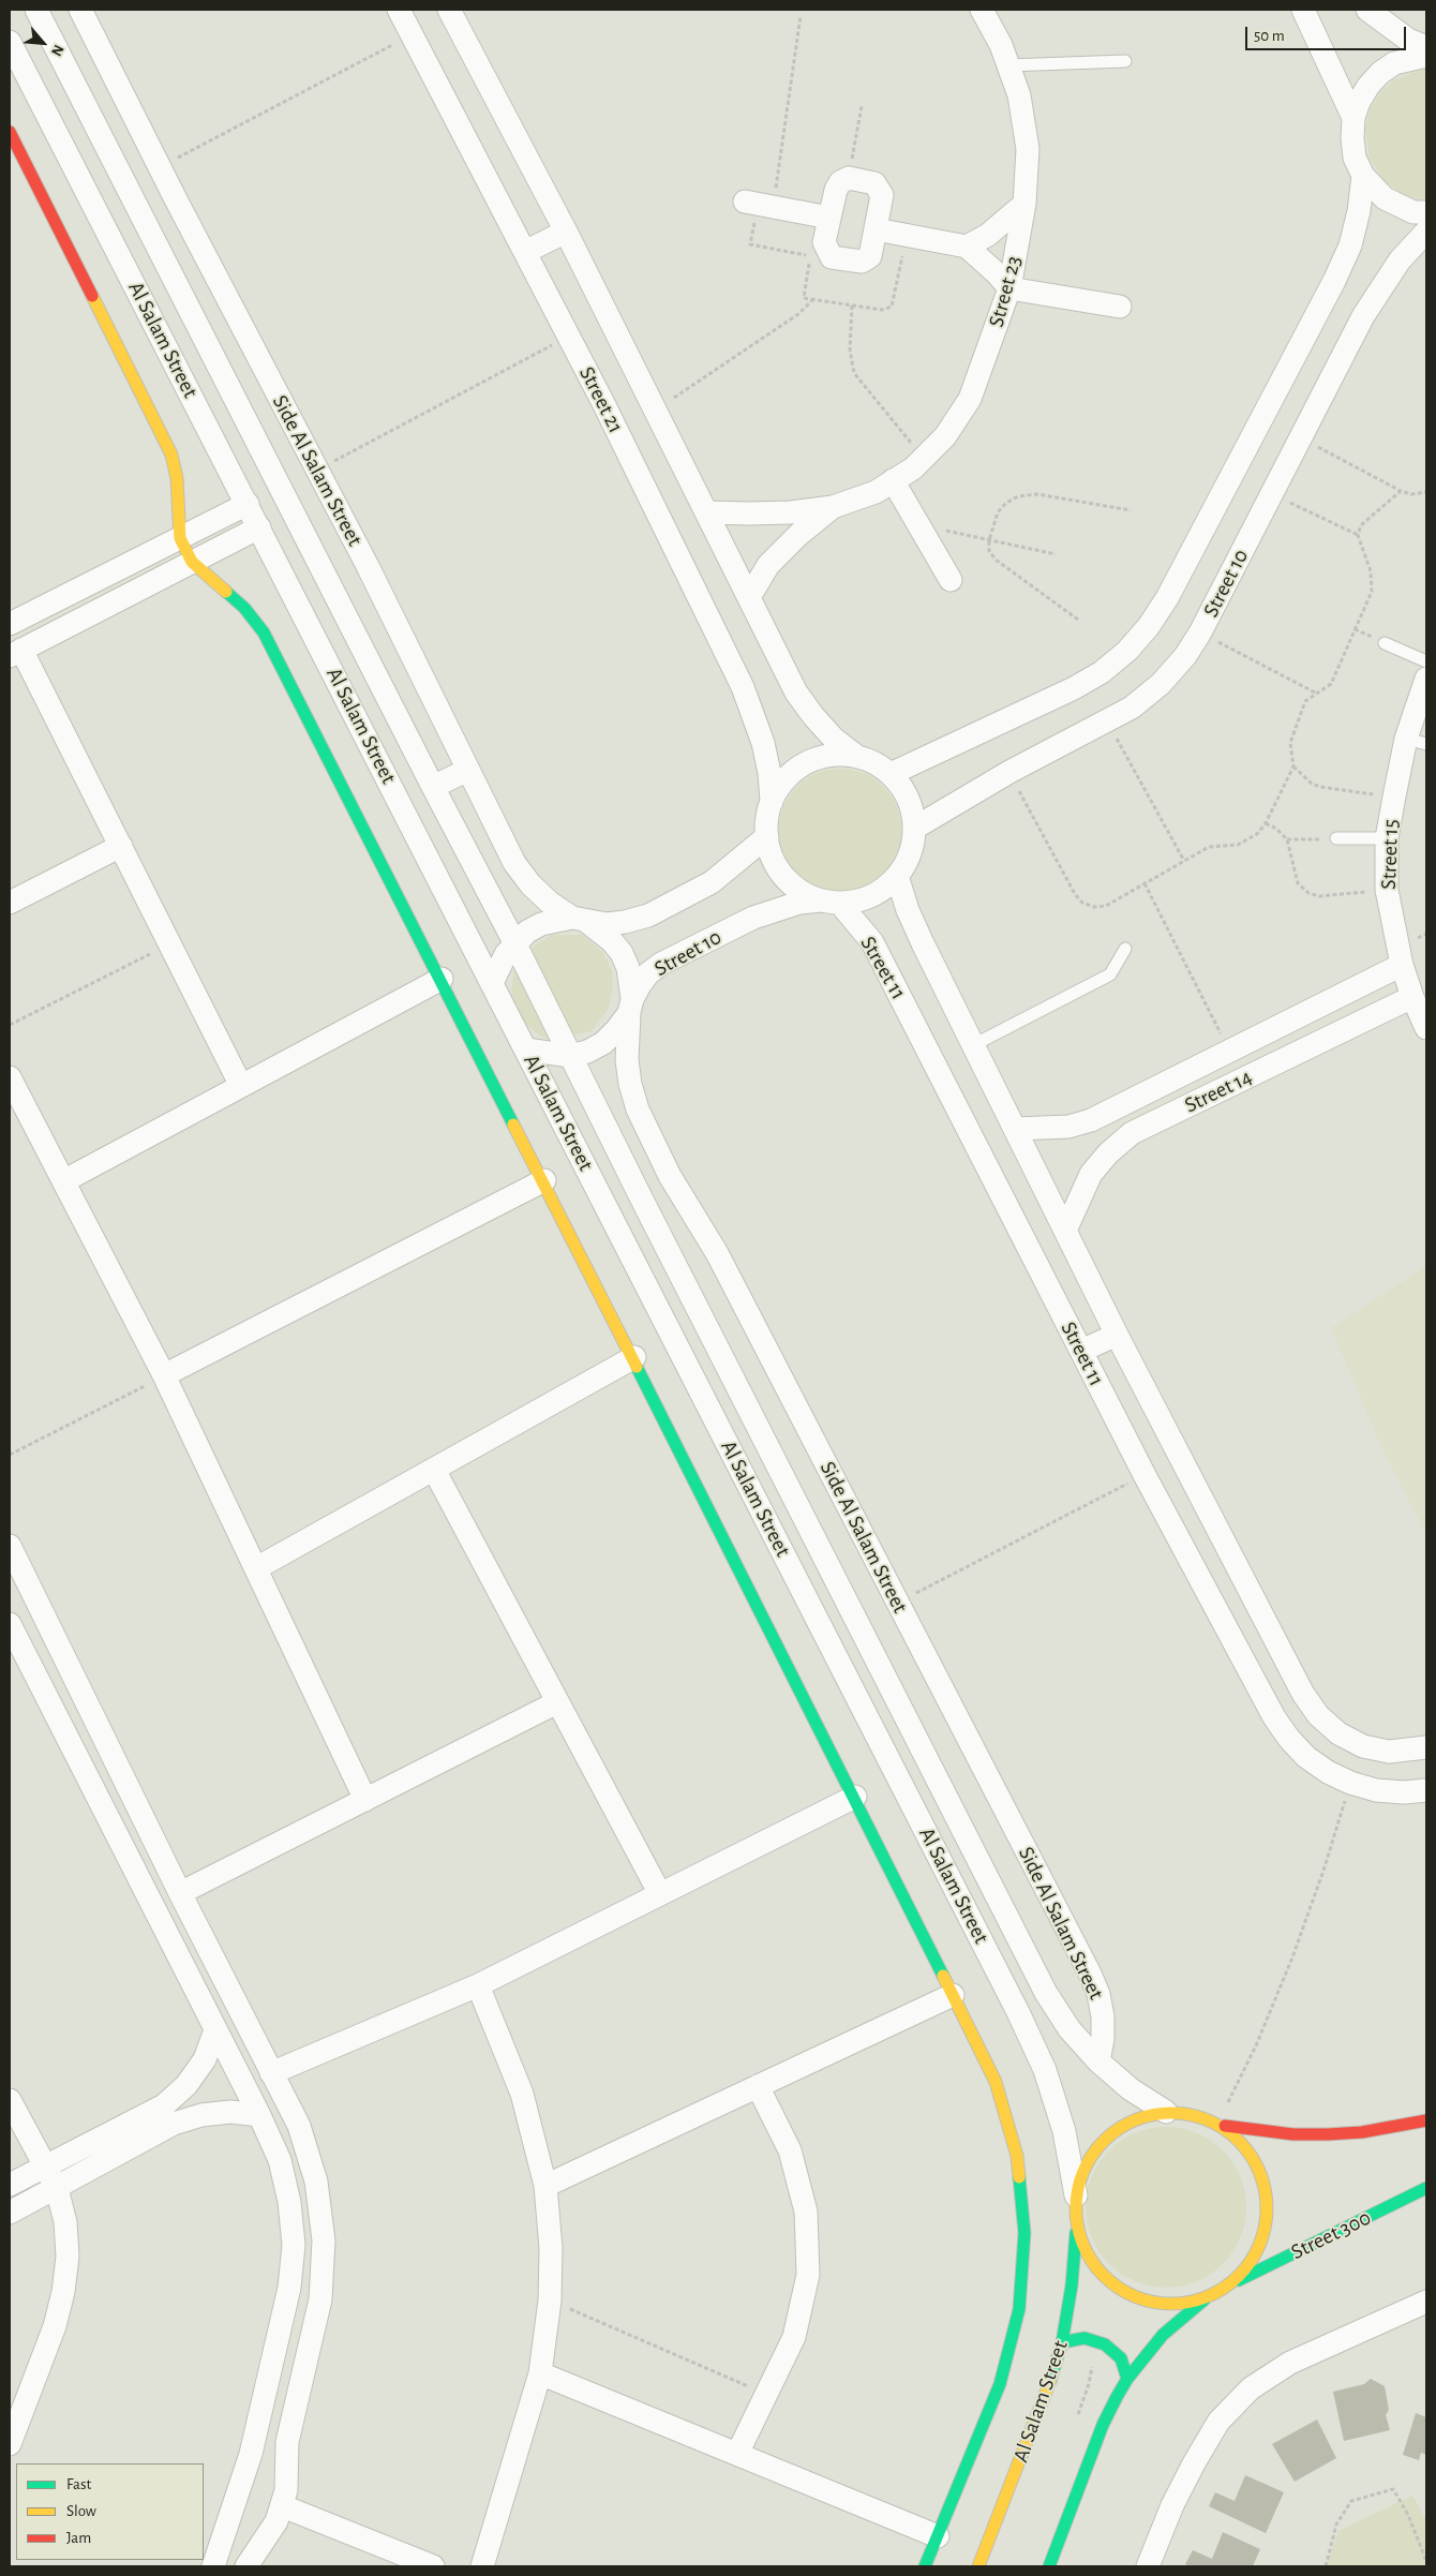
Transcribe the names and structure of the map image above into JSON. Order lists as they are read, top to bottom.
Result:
{
  "streets": {
    "street": [
      "Street 23",
      "Al Salam Street",
      "Street 21",
      "Side Al Salam Street",
      "Street 10",
      "Street 15",
      "Street 11",
      "Street 14",
      "Street 300"
    ]
  },
  "crossings": [
    ["Street 23", "Street 21"],
    ["Al Salam Street", "Side Al Salam Street"],
    ["Al Salam Street", "Street 10"],
    ["Street 21", "Street 10"],
    ["Street 21", "Street 11"],
    ["Side Al Salam Street", "Street 10"],
    ["Street 10", "Street 11"],
    ["Street 15", "Street 14"],
    ["Street 11", "Street 14"]
  ],
  "legend": ["Fast", "Slow", "Jam"],
  "scale_bar": "50 m",
  "north": "bottom right"
}
